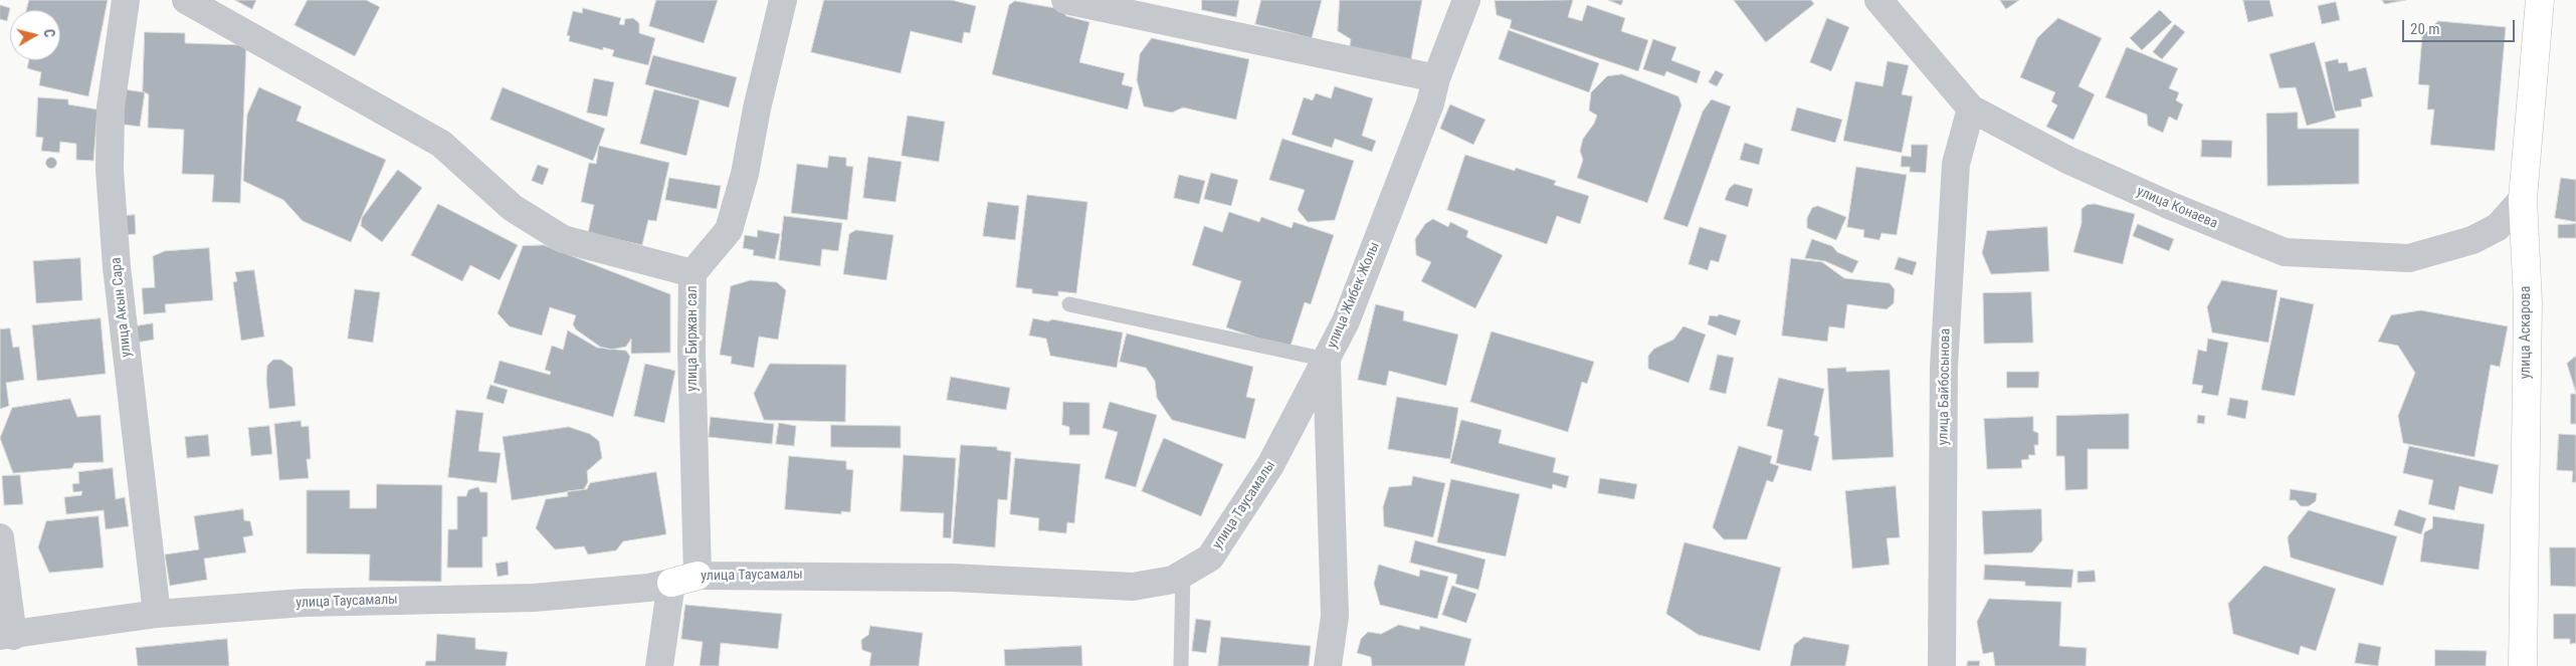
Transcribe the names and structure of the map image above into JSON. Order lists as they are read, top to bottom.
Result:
{
  "streets": {
    "street": [
      "улица Конаева",
      "улица Жибек Жолы",
      "улица Акын Сара",
      "улица Аскарова",
      "улица Биржан сал",
      "улица Байбосынова",
      "улица Таусамалы"
    ]
  },
  "crossings": [
    ["улица Конаева", "улица Аскарова"],
    ["улица Конаева", "улица Байбосынова"],
    ["улица Жибек Жолы", "улица Таусамалы"],
    ["улица Акын Сара", "улица Таусамалы"],
    ["улица Биржан сал", "улица Таусамалы"]
  ],
  "scale_bar": "20 m",
  "north": "right"
}
